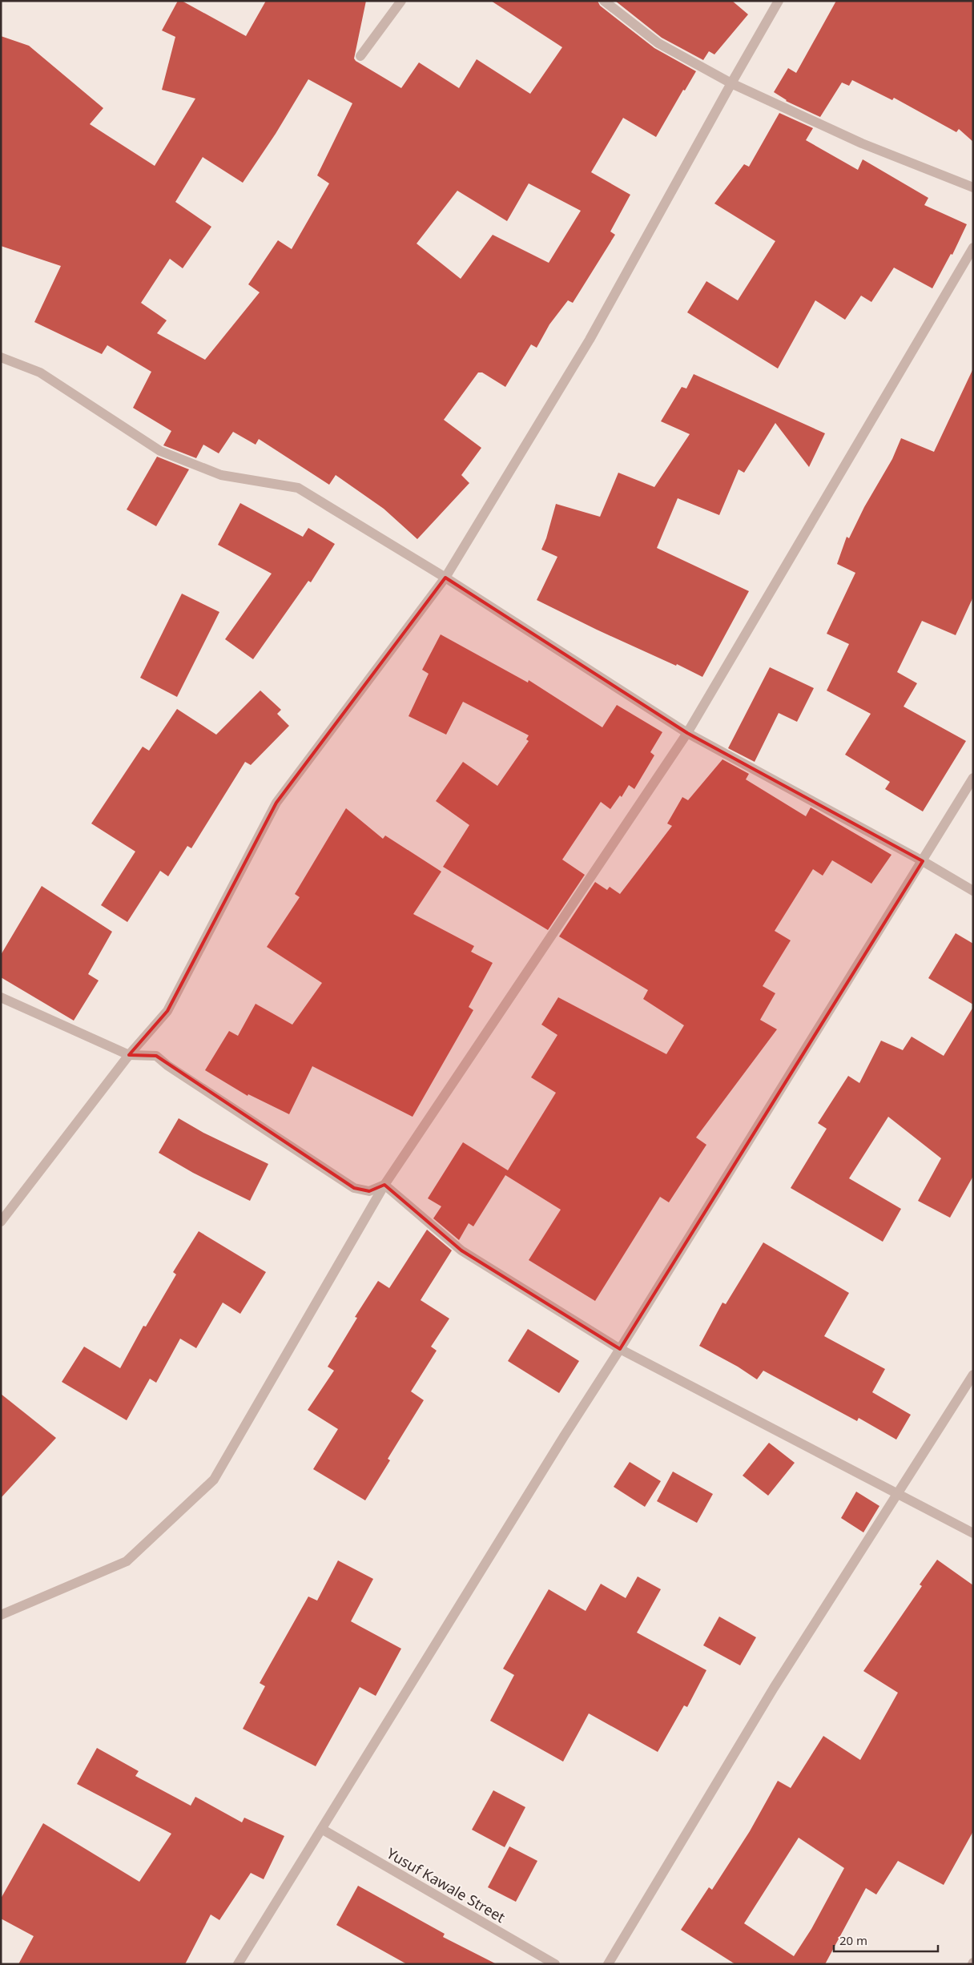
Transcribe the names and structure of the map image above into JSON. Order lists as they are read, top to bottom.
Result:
{
  "streets": {
    "street": ["Yusuf Kawale Street"]
  },
  "scale_bar": "20 m"
}
